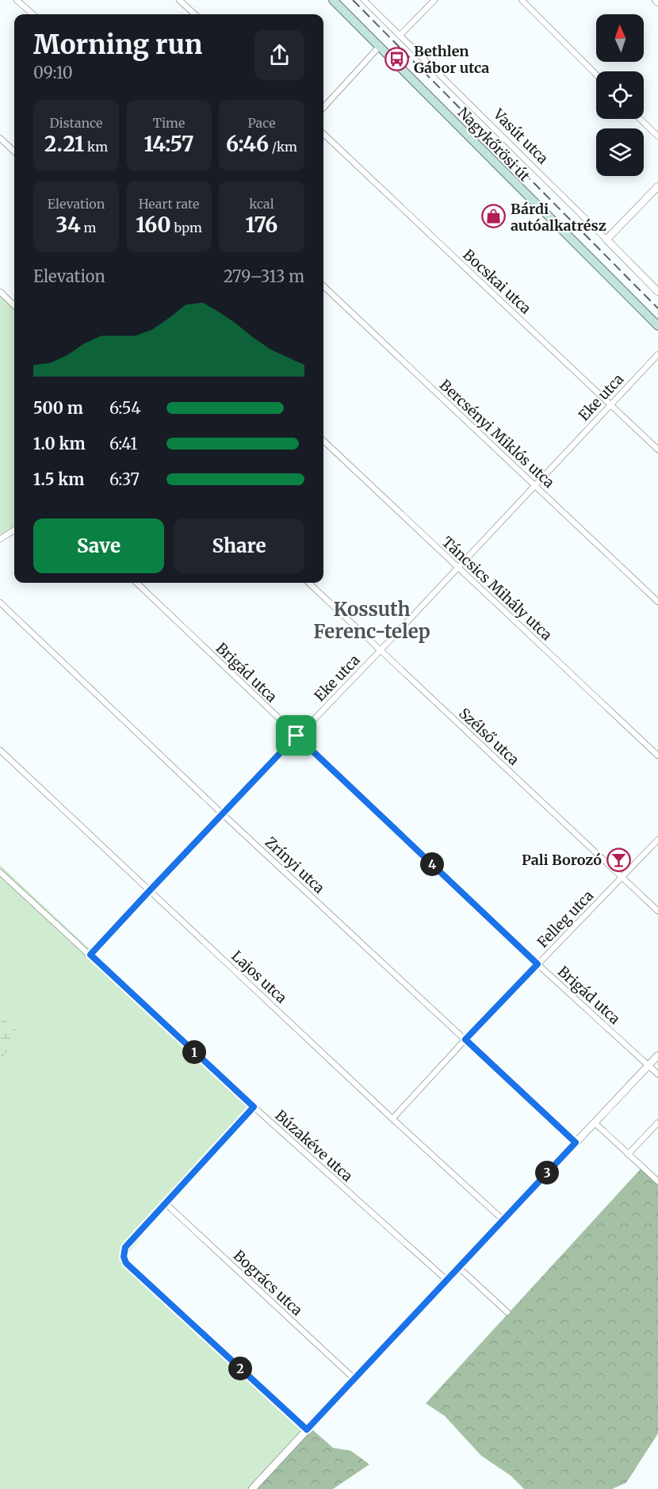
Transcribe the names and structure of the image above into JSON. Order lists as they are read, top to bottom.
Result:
{
  "streets": {
    "main road": ["Nagykőrösi út"],
    "street": [
      "Vasút utca",
      "Bocskai utca",
      "Eke utca",
      "Bercsényi Miklós utca",
      "Táncsics Mihály utca",
      "Brigád utca",
      "Szélső utca",
      "Zrínyi utca",
      "Felleg utca",
      "Lajos utca",
      "Búzakéve utca",
      "Bogrács utca"
    ]
  },
  "crossings": [
    ["Bocskai utca", "Eke utca"],
    ["Eke utca", "Bercsényi Miklós utca"],
    ["Eke utca", "Táncsics Mihály utca"],
    ["Eke utca", "Brigád utca"],
    ["Eke utca", "Szélső utca"],
    ["Eke utca", "Zrínyi utca"],
    ["Eke utca", "Lajos utca"],
    ["Eke utca", "Búzakéve utca"],
    ["Brigád utca", "Felleg utca"],
    ["Szélső utca", "Felleg utca"],
    ["Zrínyi utca", "Felleg utca"],
    ["Felleg utca", "Lajos utca"]
  ],
  "districts": ["Kossuth Ferenc-telep"],
  "places": {
    "bus stop": ["Bethlen Gábor utca"],
    "shop": ["Bárdi autóalkatrész"],
    "bar": ["Pali Borozó"]
  },
  "north": "top",
  "page": {
    "heading": ["Morning run", "09:10"],
    "stats": [
      ["Distance", "2.21 km"],
      ["Time", "14:57"],
      ["Pace", "6:46 /km"],
      ["Elevation", "34 m"],
      ["Heart rate", "160 bpm"],
      ["kcal", "176"]
    ],
    "chart": ["Elevation", "279–313 m"],
    "list": [
      {
        "name": "500 m",
        "note": "6:54"
      },
      {
        "name": "1.0 km",
        "note": "6:41"
      },
      {
        "name": "1.5 km",
        "note": "6:37"
      }
    ],
    "buttons": ["Save", "Share"],
    "pins": [
      "4",
      "1",
      "3",
      "2"
    ]
  }
}
